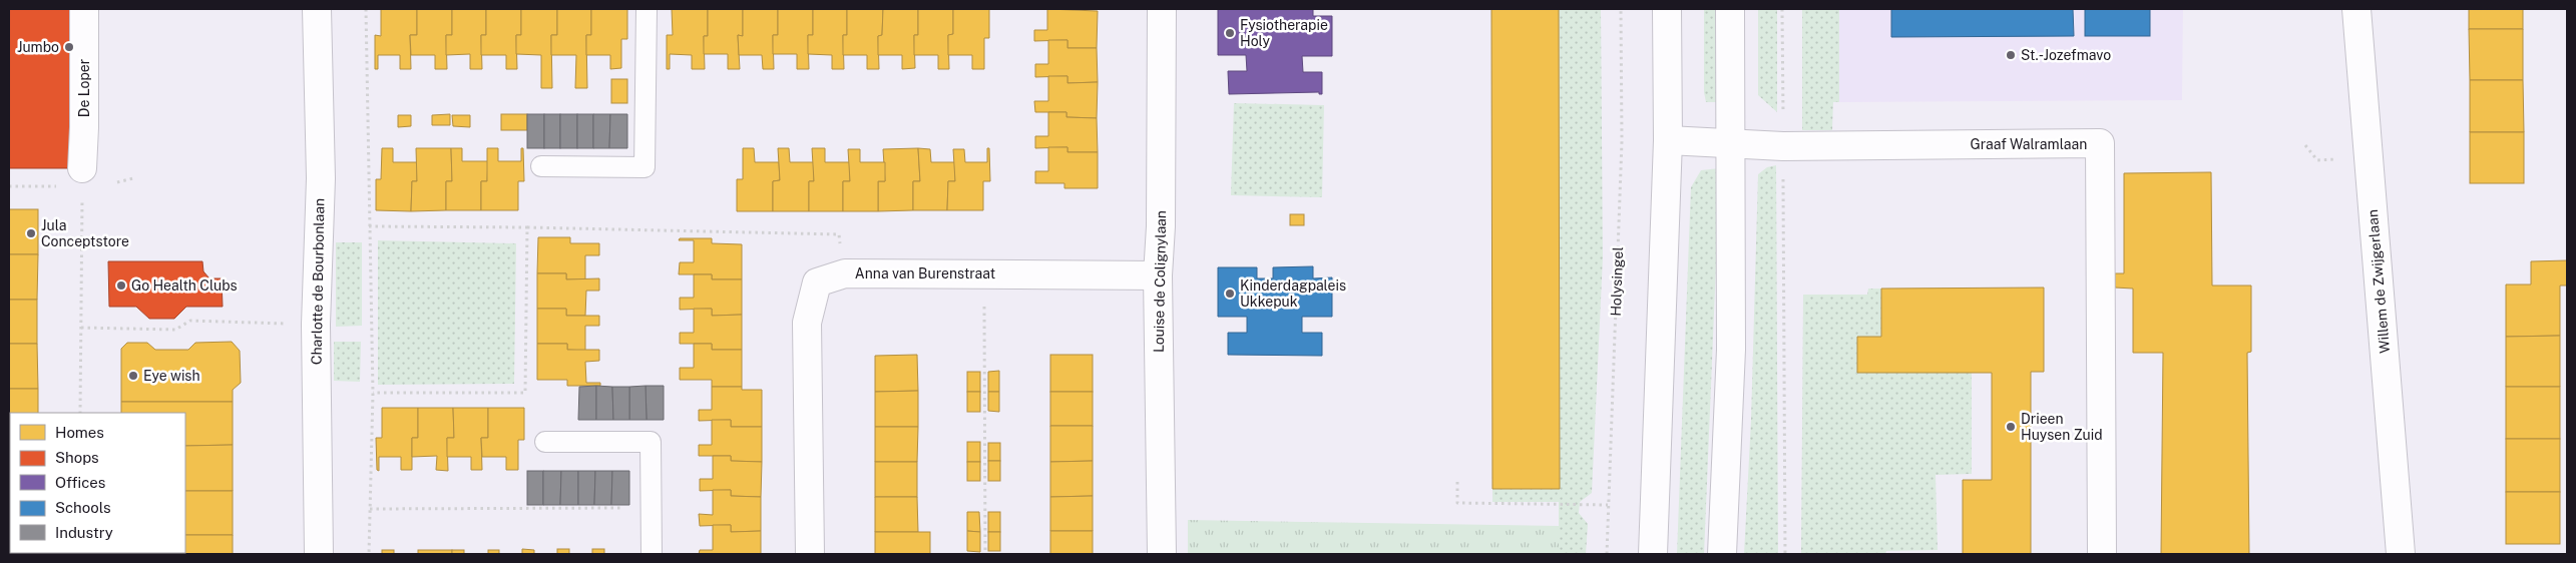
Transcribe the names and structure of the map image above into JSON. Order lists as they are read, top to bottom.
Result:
{
  "streets": {
    "street": [
      "De Loper",
      "Graaf Walramlaan",
      "Anna van Burenstraat",
      "Charlotte de Bourbonlaan",
      "Louise de Colignylaan",
      "Willem de Zwijgerlaan"
    ],
    "path": ["Holysingel"]
  },
  "crossings": [
    ["Anna van Burenstraat", "Louise de Colignylaan"]
  ],
  "places": [
    "Fysiotherapie Holy",
    "Jumbo",
    "St.-Jozefmavo",
    "Jula Conceptstore",
    "Go Health Clubs",
    "Kinderdagpaleis Ukkepuk",
    "Eye wish",
    "Drieen Huysen Zuid"
  ],
  "legend": [
    "Homes",
    "Shops",
    "Offices",
    "Schools",
    "Industry"
  ]
}
